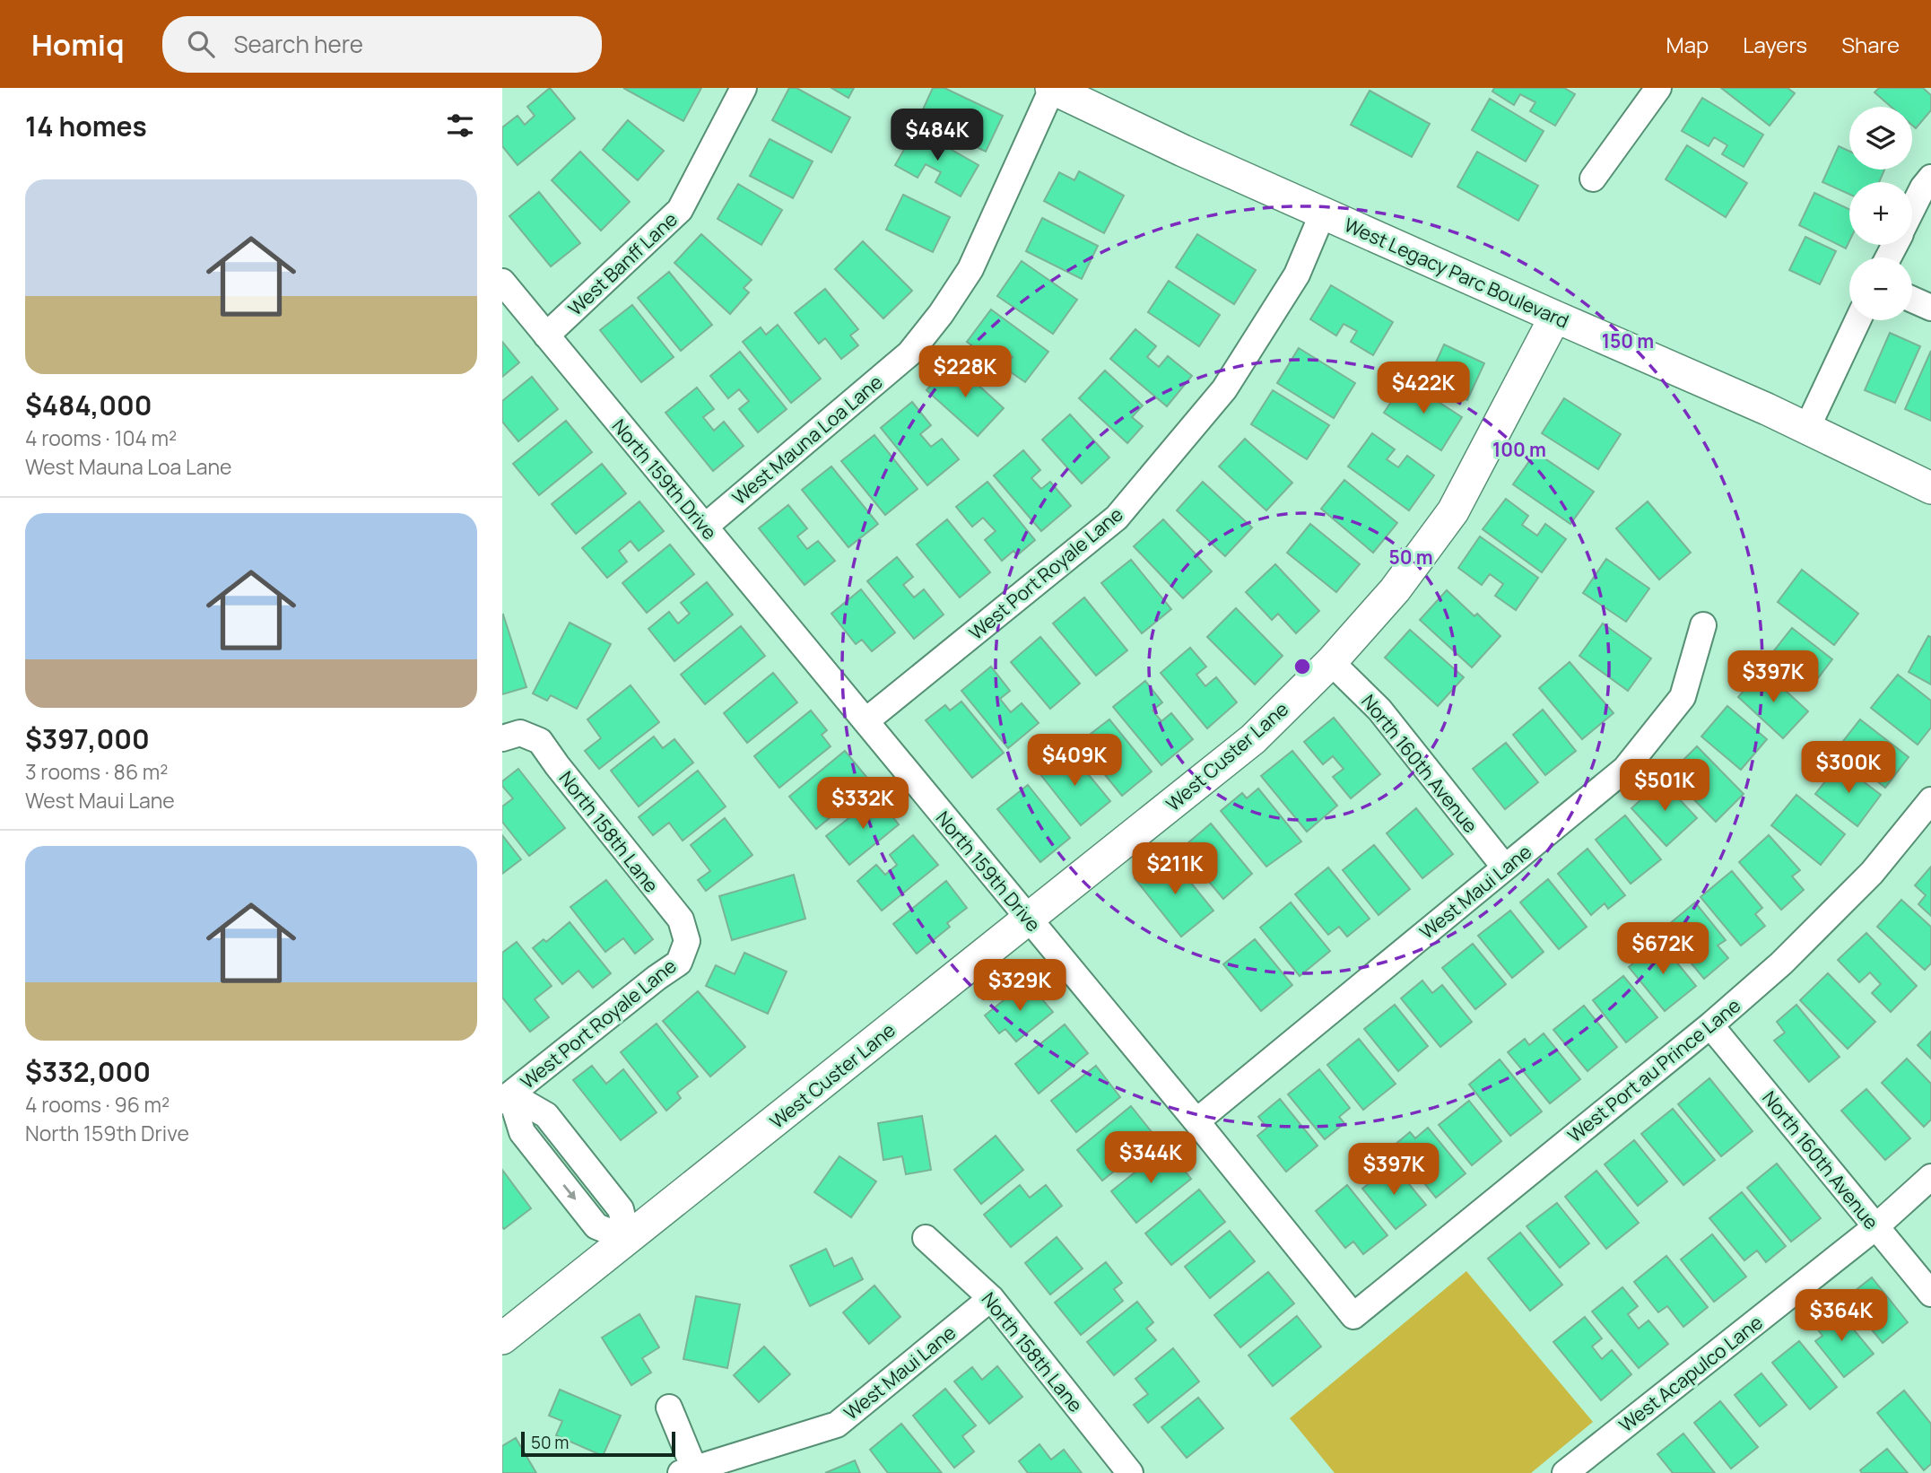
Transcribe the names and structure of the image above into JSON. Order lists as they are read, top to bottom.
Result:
{
  "streets": {
    "street": [
      "West Banff Lane",
      "West Legacy Parc Boulevard",
      "West Mauna Loa Lane",
      "North 159th Drive",
      "West Port Royale Lane",
      "West Custer Lane",
      "North 160th Avenue",
      "North 158th Lane",
      "West Maui Lane",
      "West Port au Prince Lane",
      "West Acapulco Lane"
    ]
  },
  "crossings": [
    ["West Banff Lane", "North 159th Drive"],
    ["West Legacy Parc Boulevard", "West Mauna Loa Lane"],
    ["West Legacy Parc Boulevard", "West Port Royale Lane"],
    ["West Legacy Parc Boulevard", "West Custer Lane"],
    ["West Mauna Loa Lane", "North 159th Drive"],
    ["North 159th Drive", "West Port Royale Lane"],
    ["North 159th Drive", "West Custer Lane"],
    ["North 159th Drive", "West Maui Lane"],
    ["North 159th Drive", "West Port au Prince Lane"],
    ["West Port Royale Lane", "North 158th Lane"],
    ["West Custer Lane", "North 160th Avenue"],
    ["North 160th Avenue", "West Maui Lane"],
    ["North 160th Avenue", "West Port au Prince Lane"],
    ["North 160th Avenue", "West Acapulco Lane"],
    ["North 158th Lane", "West Maui Lane"]
  ],
  "scale_bar": "50 m",
  "page": {
    "header": "Homiq",
    "search": "Search here",
    "nav": ["Map", "Layers", "Share"],
    "heading": "14 homes",
    "map_buttons": ["+", "−"],
    "price": [
      "$484K",
      "$228K",
      "$422K",
      "$397K",
      "$409K",
      "$300K",
      "$501K",
      "$332K",
      "$211K",
      "$672K",
      "$329K",
      "$344K",
      "$397K",
      "$364K"
    ],
    "list": [
      {
        "name": "$484,000",
        "note": "4 rooms · 104 m² · West Mauna Loa Lane"
      },
      {
        "name": "$397,000",
        "note": "3 rooms · 86 m² · West Maui Lane"
      },
      {
        "name": "$332,000",
        "note": "4 rooms · 96 m² · North 159th Drive"
      }
    ],
    "scale": "50 m"
  },
  "rings": ["150 m", "100 m", "50 m"]
}
